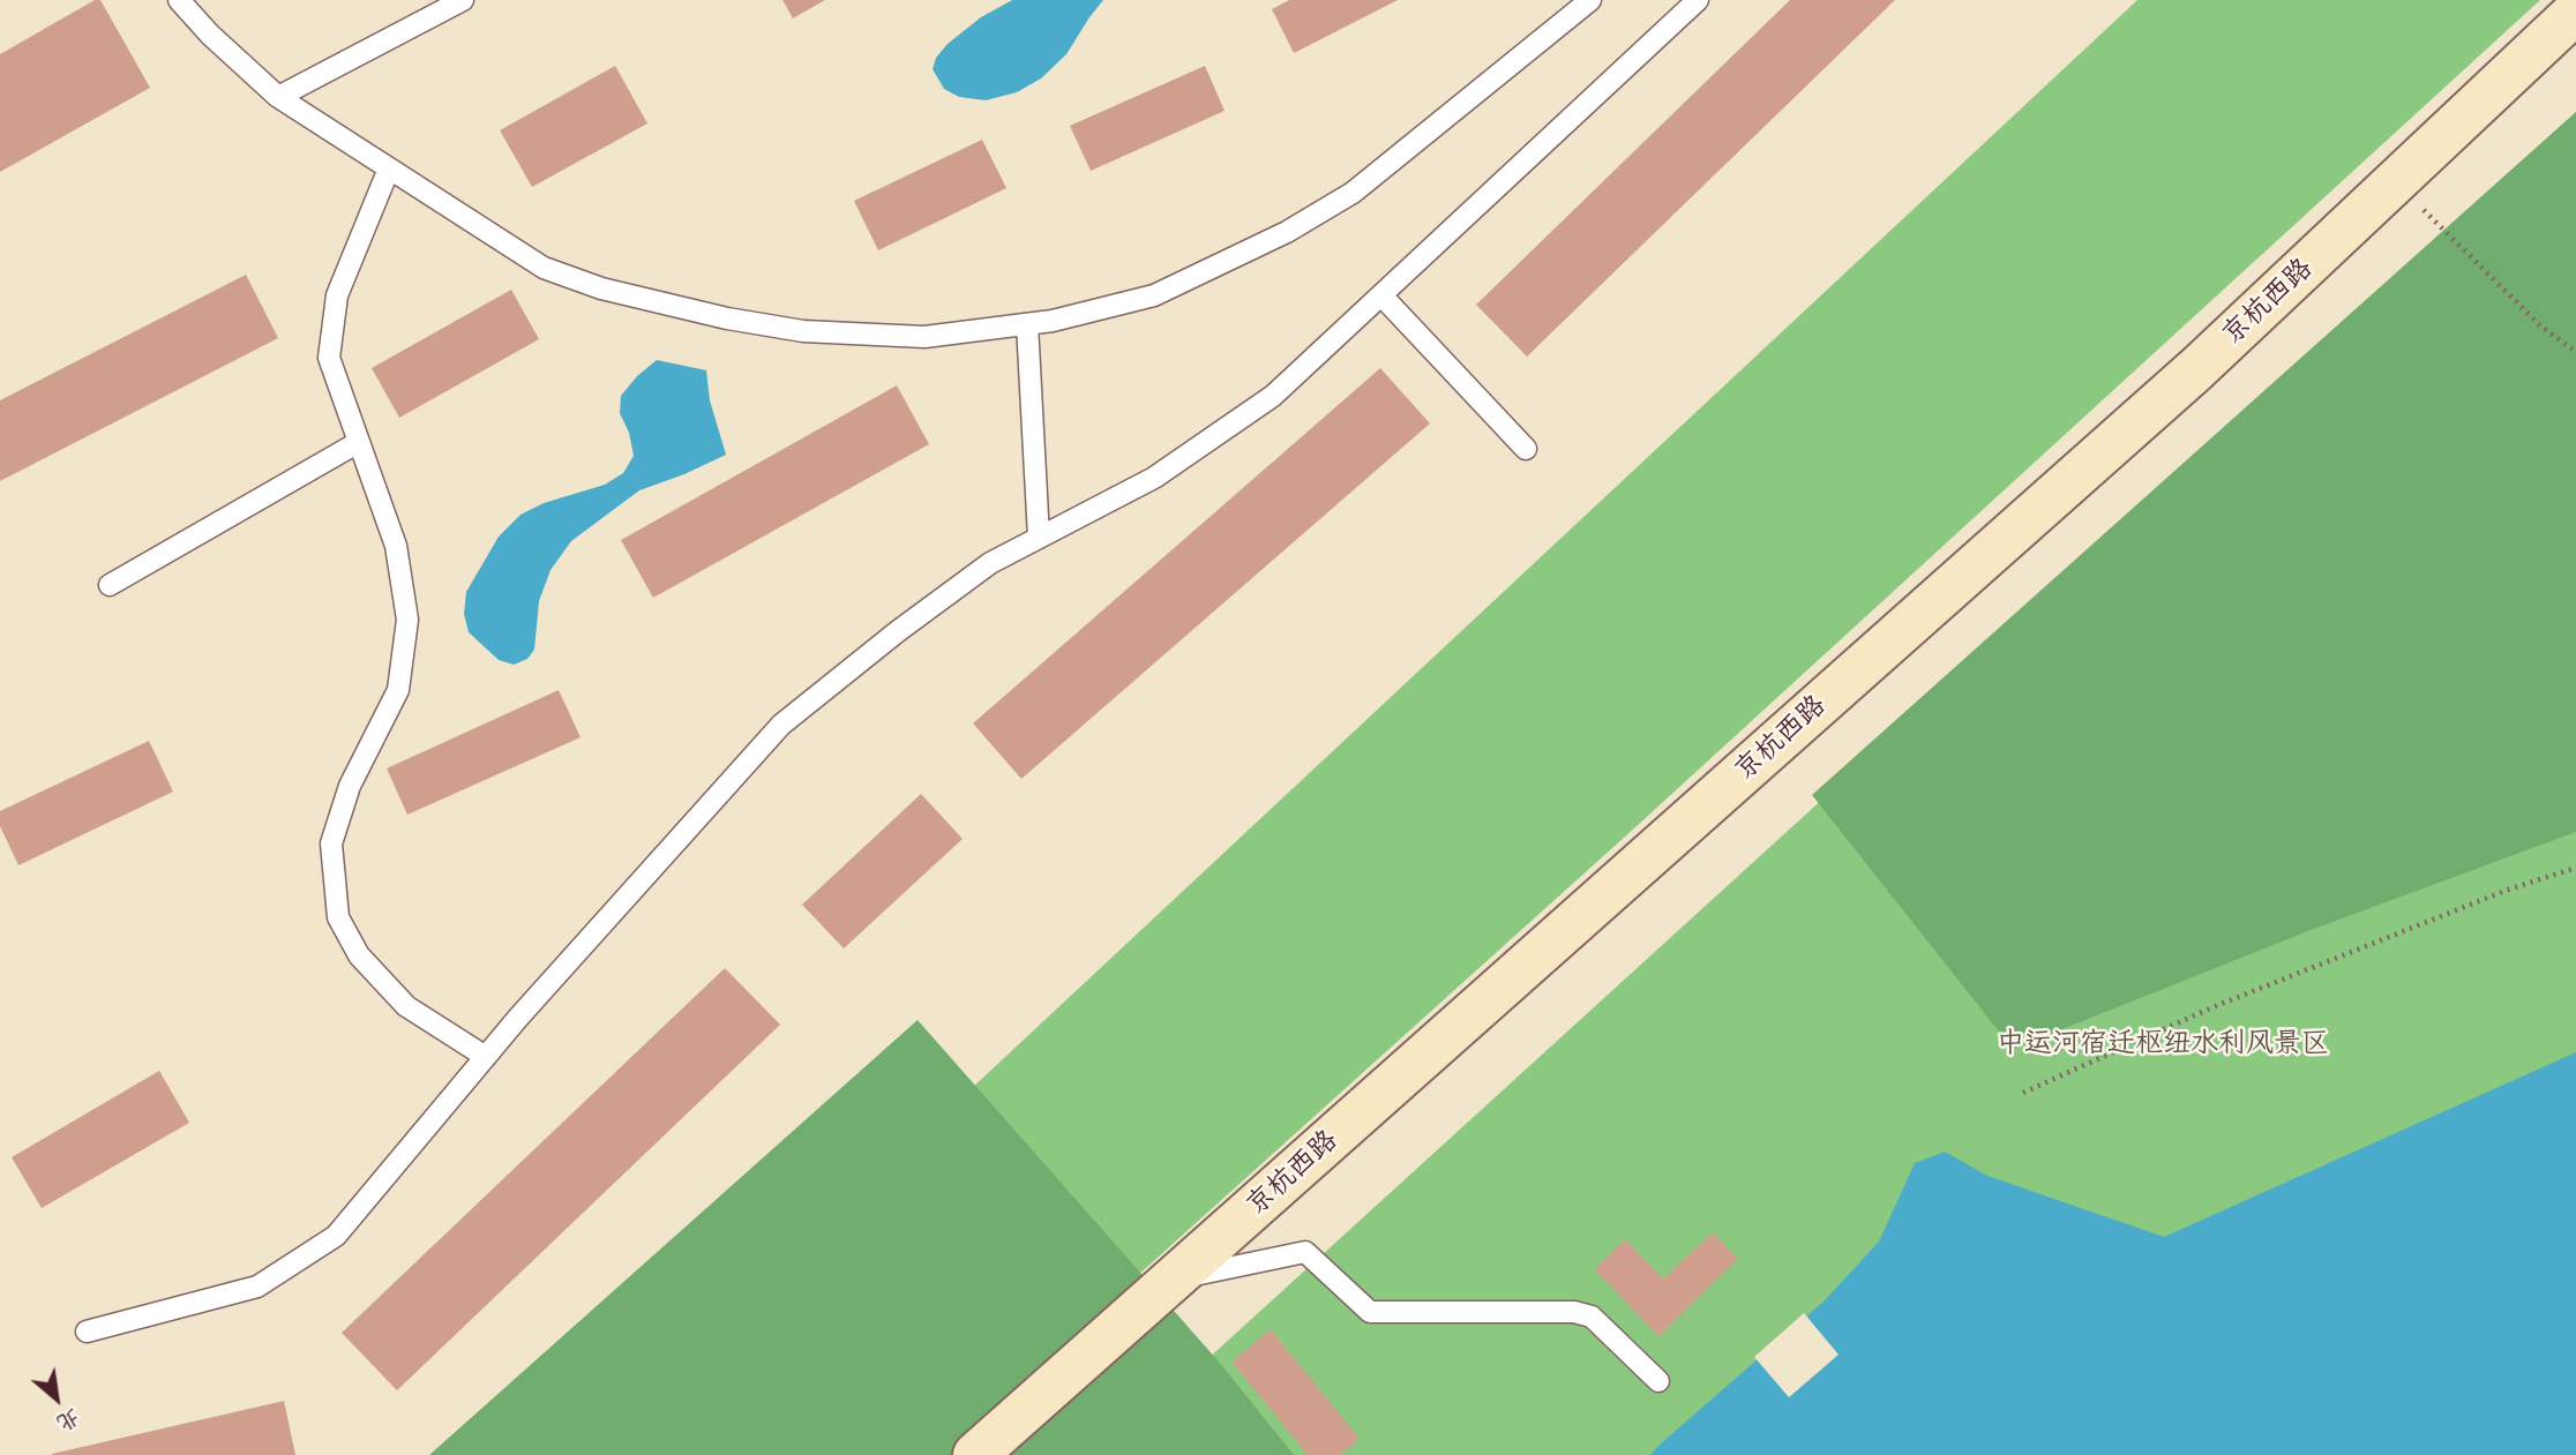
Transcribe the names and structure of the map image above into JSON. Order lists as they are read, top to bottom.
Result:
{
  "streets": {
    "street": ["京杭西路"]
  },
  "parks": ["中运河宿迁枢纽水利风景区"],
  "north": "bottom right"
}
